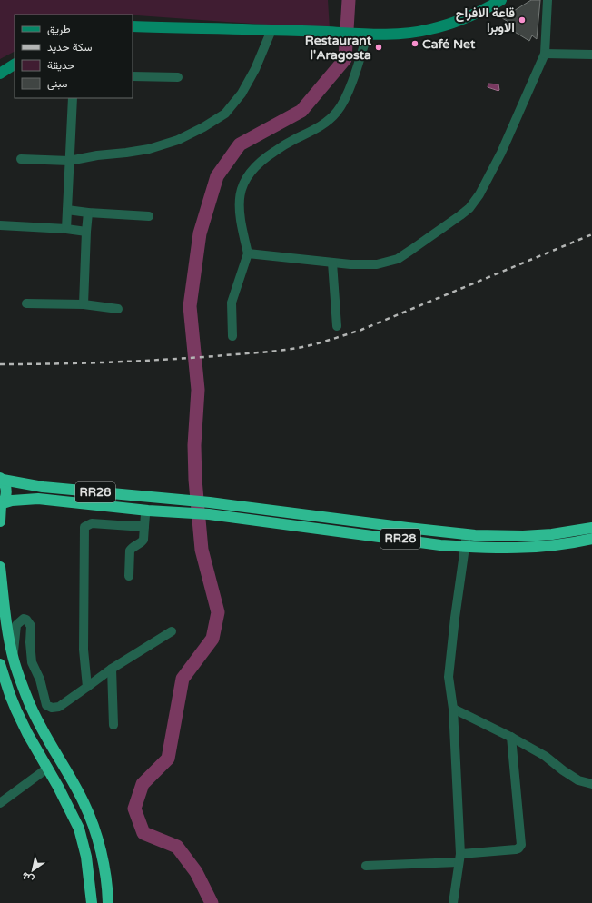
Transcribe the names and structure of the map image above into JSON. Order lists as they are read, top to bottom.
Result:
{
  "streets": {
    "highway": ["RR28"]
  },
  "places": ["قاعة الافراح الاوبرا", "Café Net", "Restaurant l'Aragosta"],
  "legend": [
    "طريق",
    "سكة حديد",
    "حديقة",
    "مبنى"
  ],
  "north": "bottom left"
}
